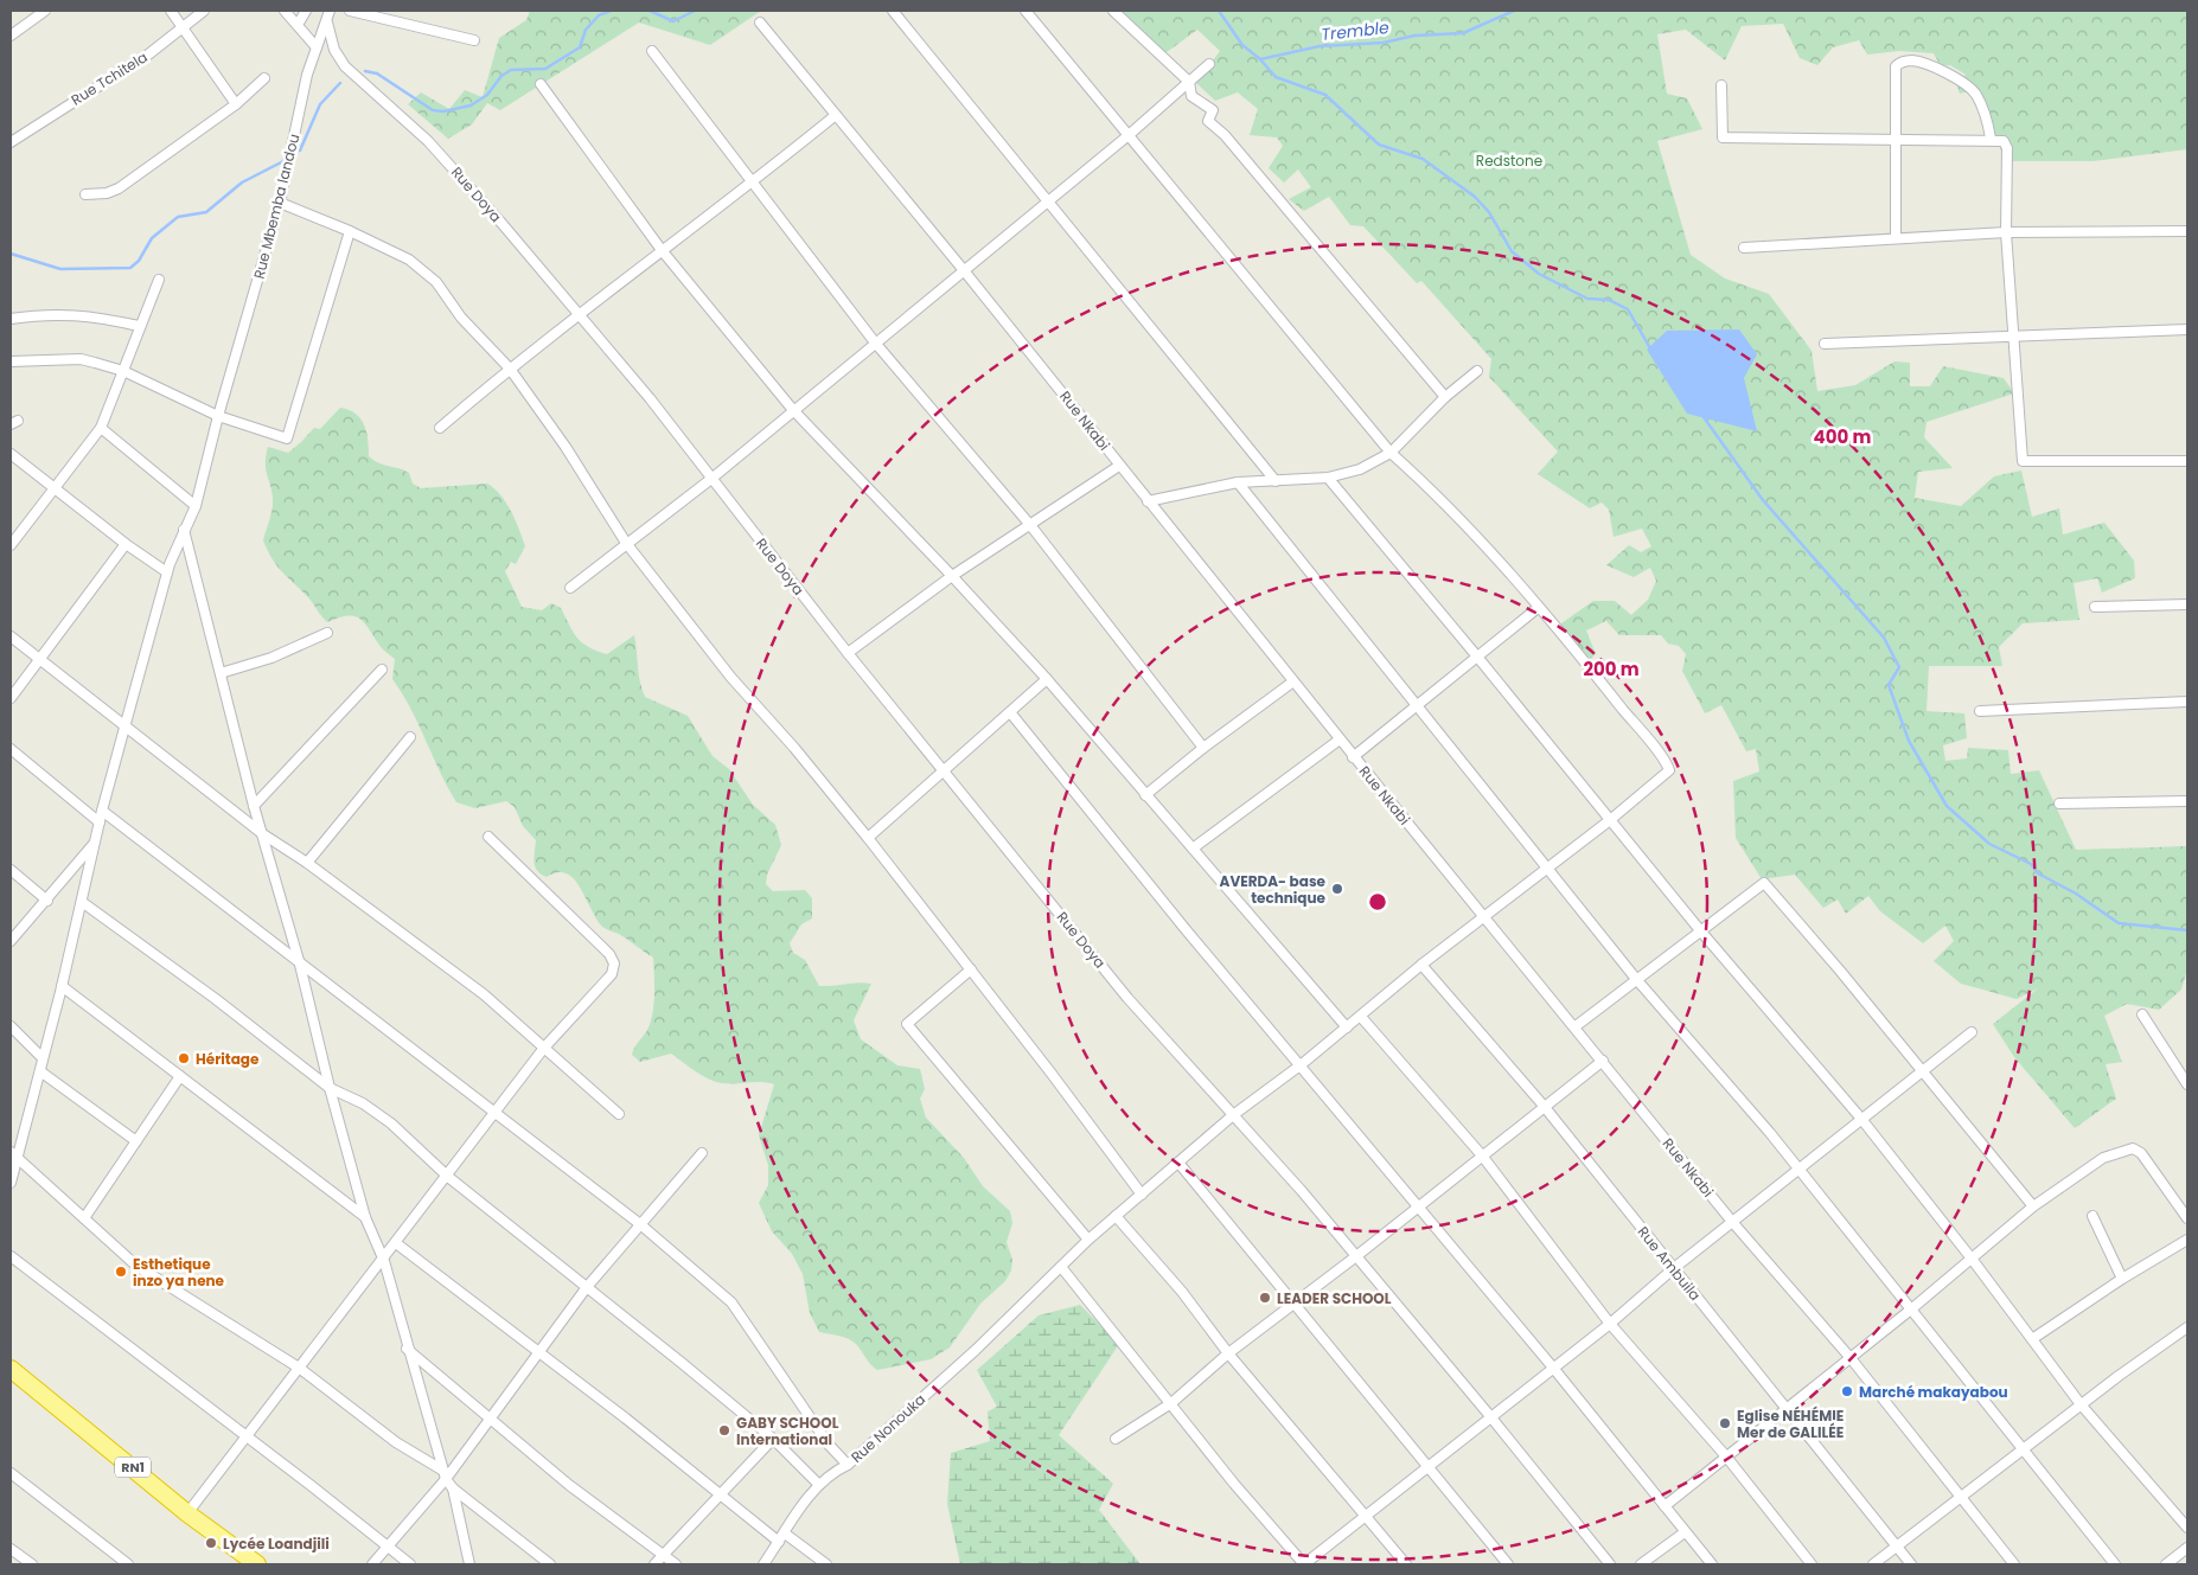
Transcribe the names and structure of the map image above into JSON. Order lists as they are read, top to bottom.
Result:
{
  "streets": {
    "highway": ["RN1"],
    "street": [
      "Rue Tchitela",
      "Rue Doya",
      "Rue Mbemba landou",
      "Rue Nkabi",
      "Rue Ambuila",
      "Rue Nonouka"
    ]
  },
  "crossings": [
    ["Rue Doya", "Rue Mbemba landou"],
    ["Rue Doya", "Rue Nonouka"],
    ["Rue Nkabi", "Rue Nonouka"],
    ["Rue Ambuila", "Rue Nonouka"]
  ],
  "water": ["Tremble"],
  "parks": ["Redstone"],
  "places": [
    "AVERDA- base technique",
    "Héritage",
    "Esthetique inzo ya nene",
    "LEADER SCHOOL",
    "Marché makayabou",
    "Eglise NÉHÉMIE Mer de GALILÉE",
    "GABY SCHOOL International",
    "Lycée Loandjili"
  ],
  "rings": ["400 m", "200 m"]
}
